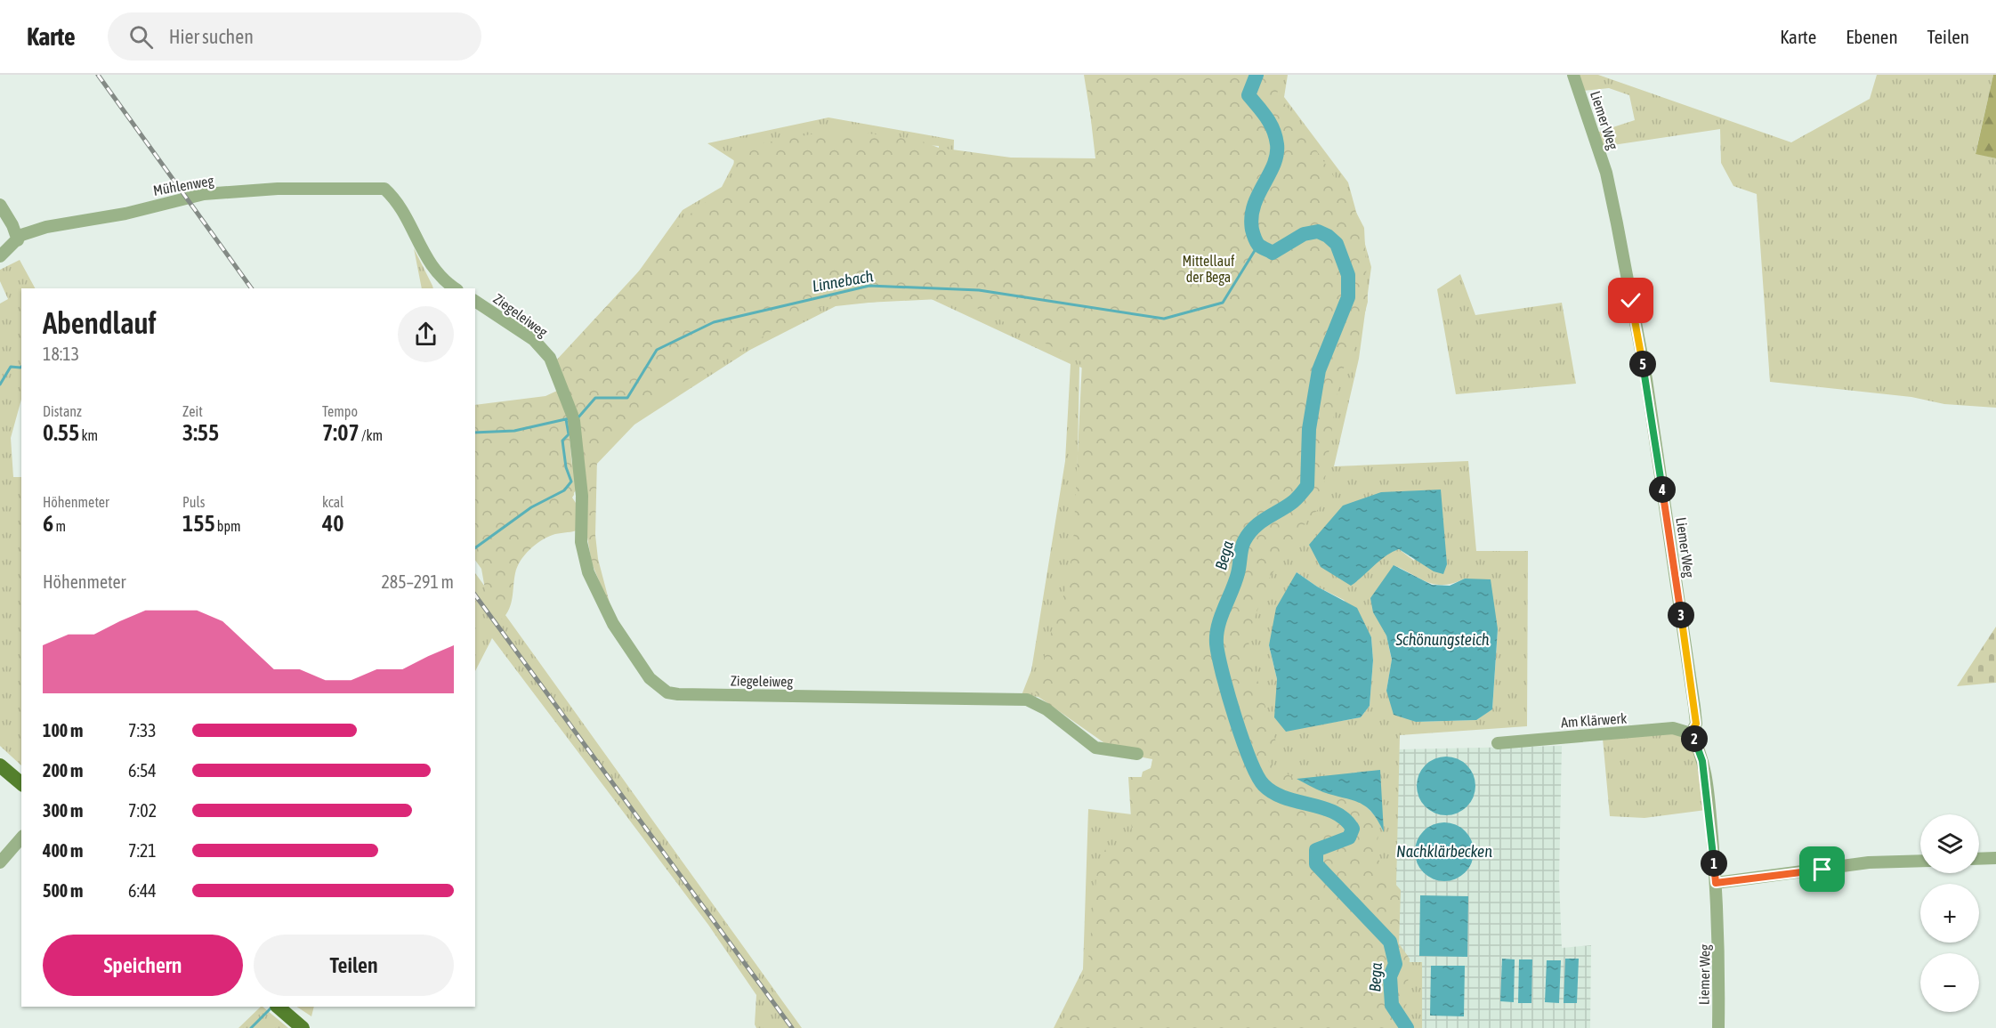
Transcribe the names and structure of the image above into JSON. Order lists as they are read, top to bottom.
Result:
{
  "streets": {
    "street": [
      "Liemer Weg",
      "Mühlenweg",
      "Ziegeleiweg",
      "Am Klärwerk"
    ]
  },
  "crossings": [
    ["Liemer Weg", "Am Klärwerk"]
  ],
  "water": [
    "Linnebach",
    "Bega",
    "Schönungsteich",
    "Nachklärbecken"
  ],
  "parks": ["Mittellauf der Bega"],
  "page": {
    "header": "Karte",
    "search": "Hier suchen",
    "nav": ["Karte", "Ebenen", "Teilen"],
    "heading": ["Abendlauf", "18:13"],
    "pins": [
      "5",
      "4",
      "3",
      "2",
      "1"
    ],
    "stats": [
      ["Distanz", "0.55 km"],
      ["Zeit", "3:55"],
      ["Tempo", "7:07 /km"],
      ["Höhenmeter", "6 m"],
      ["Puls", "155 bpm"],
      ["kcal", "40"]
    ],
    "chart": ["Höhenmeter", "285–291 m"],
    "list": [
      {
        "name": "100 m",
        "note": "7:33"
      },
      {
        "name": "200 m",
        "note": "6:54"
      },
      {
        "name": "300 m",
        "note": "7:02"
      },
      {
        "name": "400 m",
        "note": "7:21"
      },
      {
        "name": "500 m",
        "note": "6:44"
      }
    ],
    "map_buttons": ["+", "−"],
    "buttons": ["Speichern", "Teilen"]
  }
}
